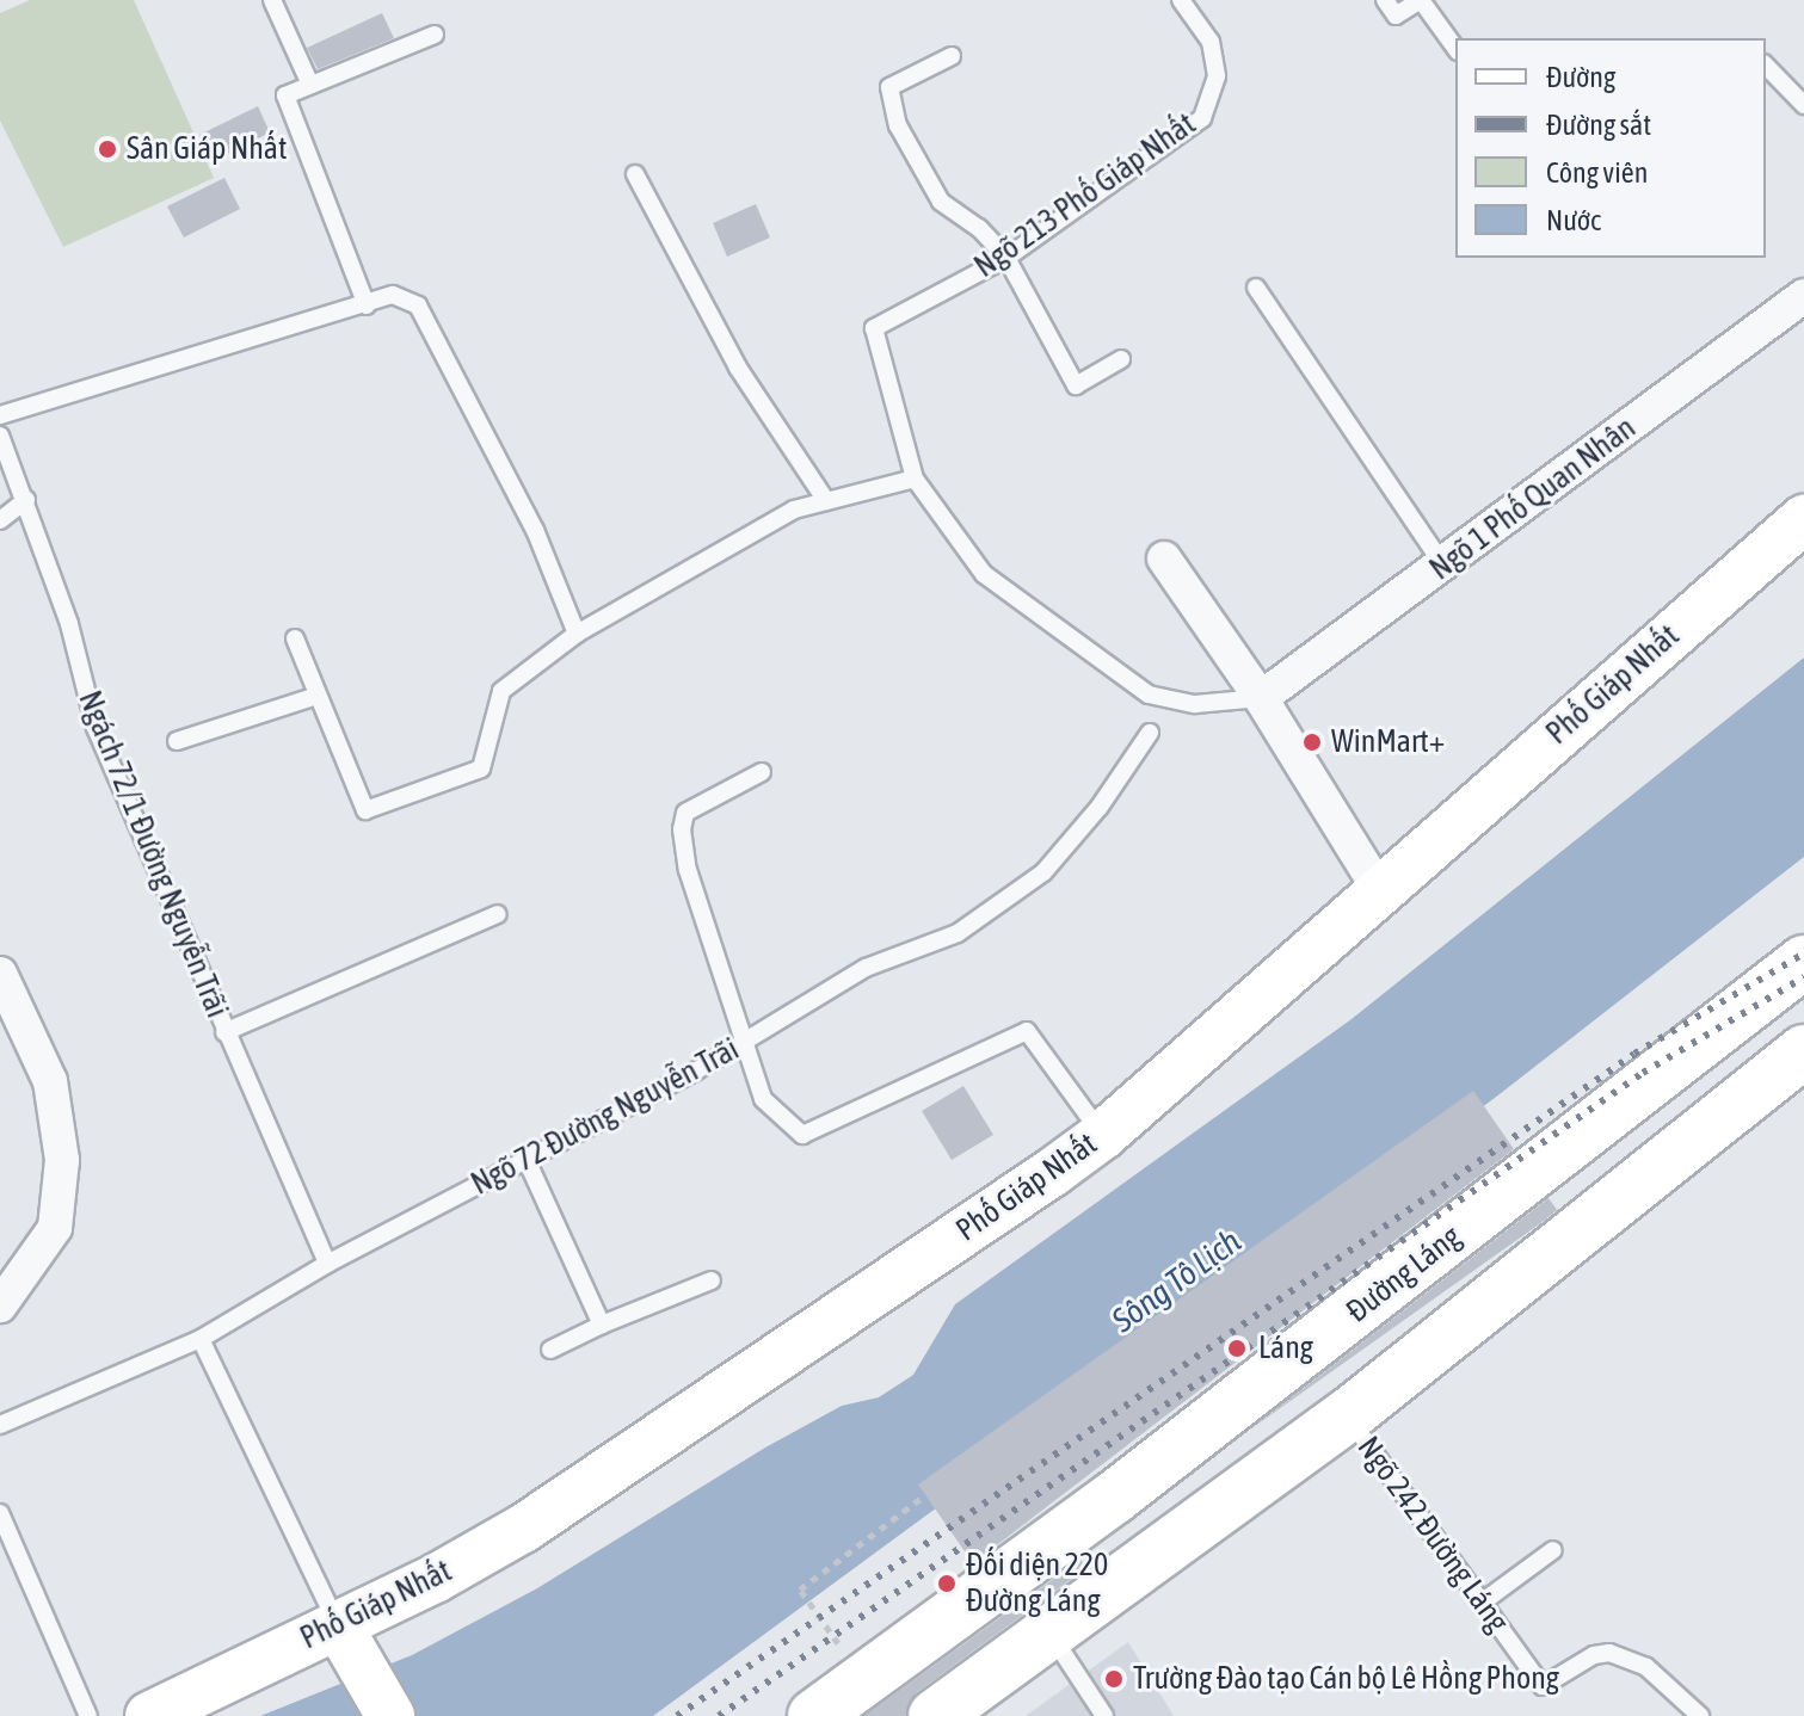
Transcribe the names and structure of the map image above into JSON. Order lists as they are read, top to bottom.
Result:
{
  "streets": {
    "main road": ["Phố Giáp Nhất", "Đường Láng"],
    "street": ["Ngõ 1 Phố Quan Nhân"],
    "lane": [
      "Ngõ 213 Phố Giáp Nhất",
      "Ngách 72/1 Đường Nguyễn Trãi",
      "Ngõ 72 Đường Nguyễn Trãi",
      "Ngõ 242 Đường Láng"
    ]
  },
  "crossings": [
    ["Ngõ 213 Phố Giáp Nhất", "Ngõ 1 Phố Quan Nhân"],
    ["Ngách 72/1 Đường Nguyễn Trãi", "Ngõ 72 Đường Nguyễn Trãi"]
  ],
  "water": ["Sông Tô Lịch"],
  "places": [
    "Sân Giáp Nhất",
    "WinMart+",
    "Láng",
    "Đối diện 220 Đường Láng",
    "Trường Đào tạo Cán bộ Lê Hồng Phong"
  ],
  "legend": [
    "Đường",
    "Đường sắt",
    "Công viên",
    "Nước"
  ]
}
